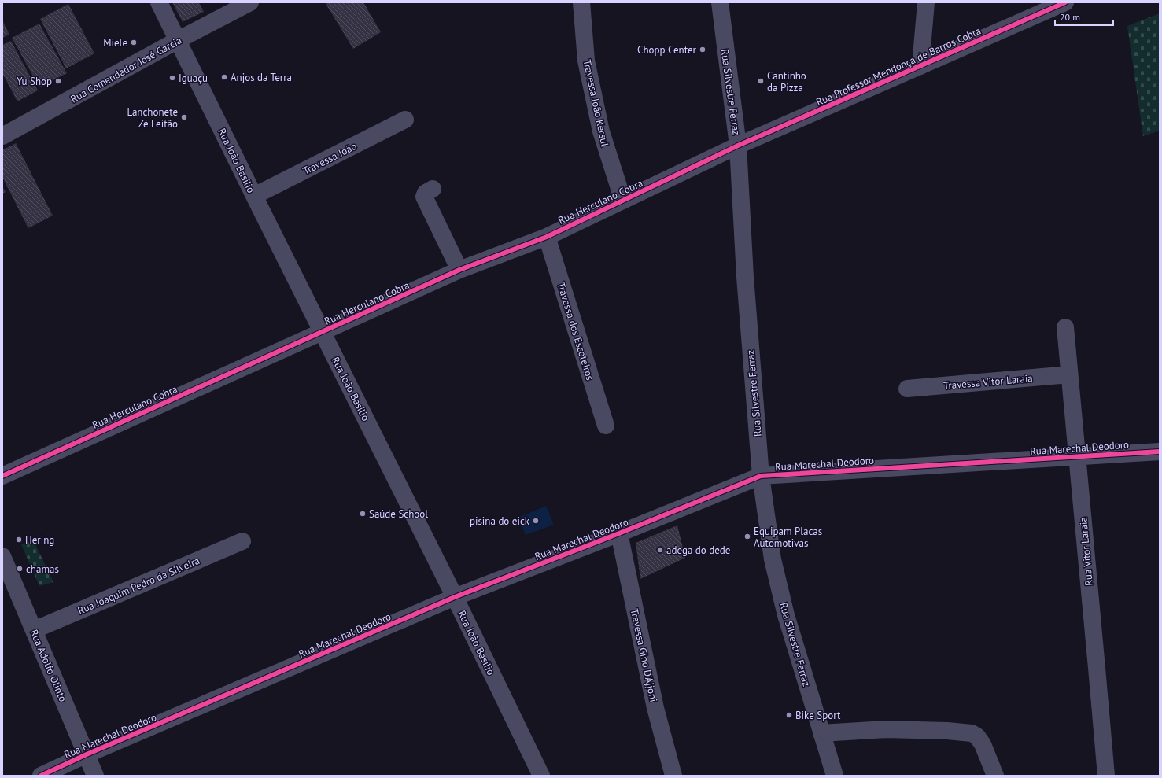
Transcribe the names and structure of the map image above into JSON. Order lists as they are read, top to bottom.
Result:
{
  "streets": {
    "street": [
      "Rua Professor Mendonça de Barros Cobra",
      "Rua Comendador José Garcia",
      "Rua Silvestre Ferraz",
      "Travessa João Kersul",
      "Travessa João",
      "Rua João Basílio",
      "Rua Herculano Cobra",
      "Travessa dos Escoteiros",
      "Travessa Vitor Laraia",
      "Rua Marechal Deodoro",
      "Rua Vitor Laraia",
      "Rua Joaquim Pedro da Silveira",
      "Travessa Gino D'Ajjoni",
      "Rua Adolfo Olinto"
    ]
  },
  "crossings": [
    ["Rua Professor Mendonça de Barros Cobra", "Rua Silvestre Ferraz"],
    ["Rua Professor Mendonça de Barros Cobra", "Rua Herculano Cobra"],
    ["Rua Comendador José Garcia", "Rua João Basílio"],
    ["Rua Silvestre Ferraz", "Rua Herculano Cobra"],
    ["Rua Silvestre Ferraz", "Rua Marechal Deodoro"],
    ["Travessa João Kersul", "Rua Herculano Cobra"],
    ["Travessa João", "Rua João Basílio"],
    ["Rua João Basílio", "Rua Herculano Cobra"],
    ["Rua João Basílio", "Rua Marechal Deodoro"],
    ["Rua Herculano Cobra", "Travessa dos Escoteiros"],
    ["Travessa Vitor Laraia", "Rua Vitor Laraia"],
    ["Rua Marechal Deodoro", "Rua Vitor Laraia"],
    ["Rua Marechal Deodoro", "Travessa Gino D'Ajjoni"],
    ["Rua Marechal Deodoro", "Rua Adolfo Olinto"],
    ["Rua Joaquim Pedro da Silveira", "Rua Adolfo Olinto"]
  ],
  "places": [
    "Miele",
    "Chopp Center",
    "Anjos da Terra",
    "Iguaçu",
    "Yu Shop",
    "Cantinho da Pizza",
    "Lanchonete Zé Leitão",
    "Saúde School",
    "pisina do eick",
    "Equipam Placas Automotivas",
    "Hering",
    "adega do dede",
    "chamas",
    "Bike Sport"
  ],
  "scale_bar": "20 m"
}
